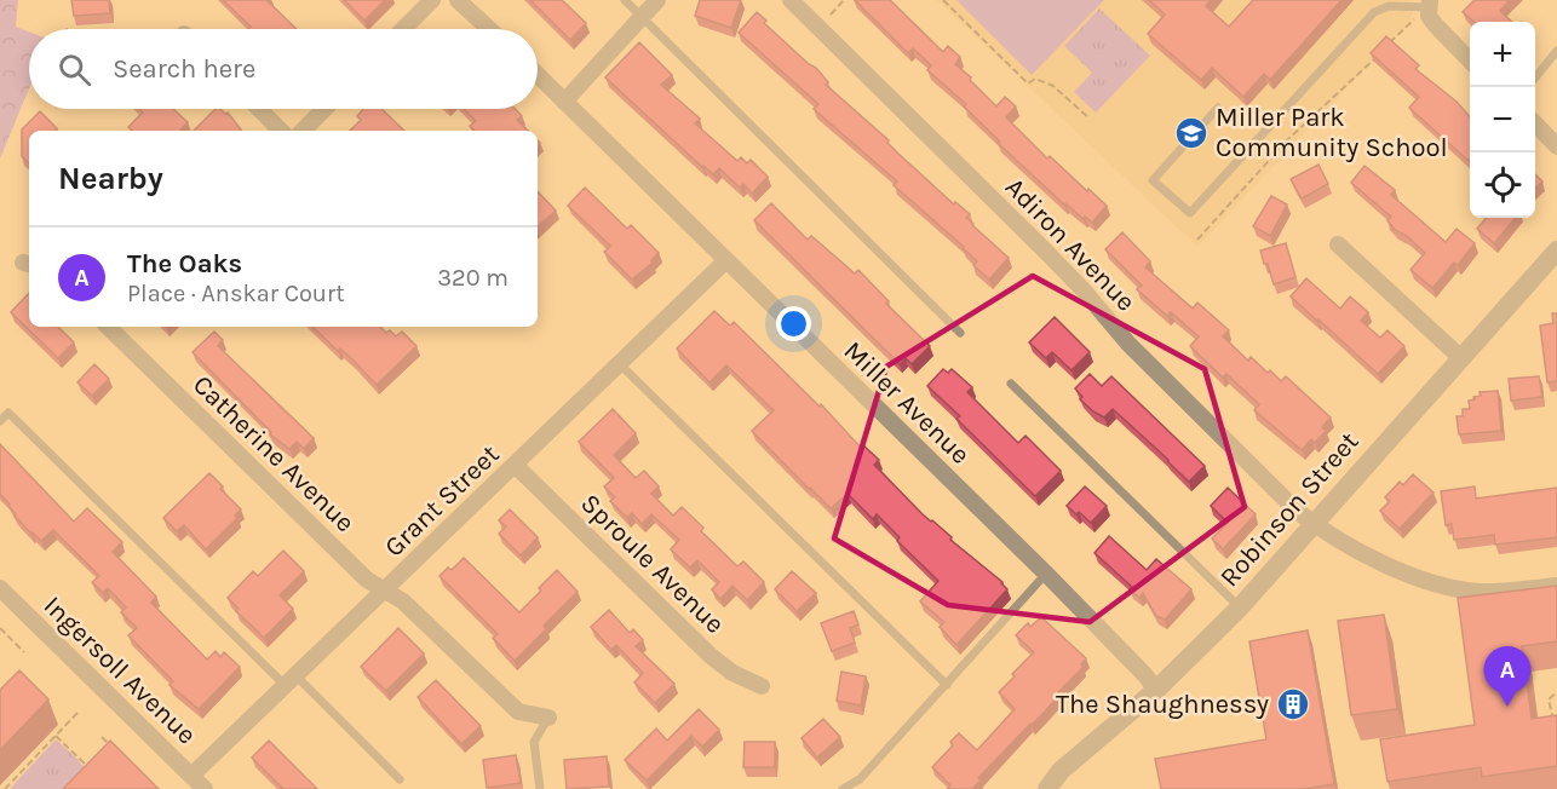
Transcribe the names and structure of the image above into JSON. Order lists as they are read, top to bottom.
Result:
{
  "streets": {
    "street": [
      "Adiron Avenue",
      "Miller Avenue",
      "Catherine Avenue",
      "Grant Street",
      "Robinson Street",
      "Sproule Avenue",
      "Ingersoll Avenue"
    ]
  },
  "crossings": [
    ["Adiron Avenue", "Robinson Street"],
    ["Miller Avenue", "Grant Street"],
    ["Miller Avenue", "Robinson Street"],
    ["Catherine Avenue", "Grant Street"],
    ["Grant Street", "Sproule Avenue"],
    ["Grant Street", "Ingersoll Avenue"]
  ],
  "places": {
    "school or university": ["Miller Park Community School"],
    "building": ["The Shaughnessy"]
  },
  "page": {
    "map_buttons": ["+", "−"],
    "search": "Search here",
    "heading": "Nearby",
    "list": [
      {
        "mark": "A",
        "name": "The Oaks",
        "note": "Place · Anskar Court",
        "value": "320 m"
      }
    ],
    "pins": "A"
  }
}
